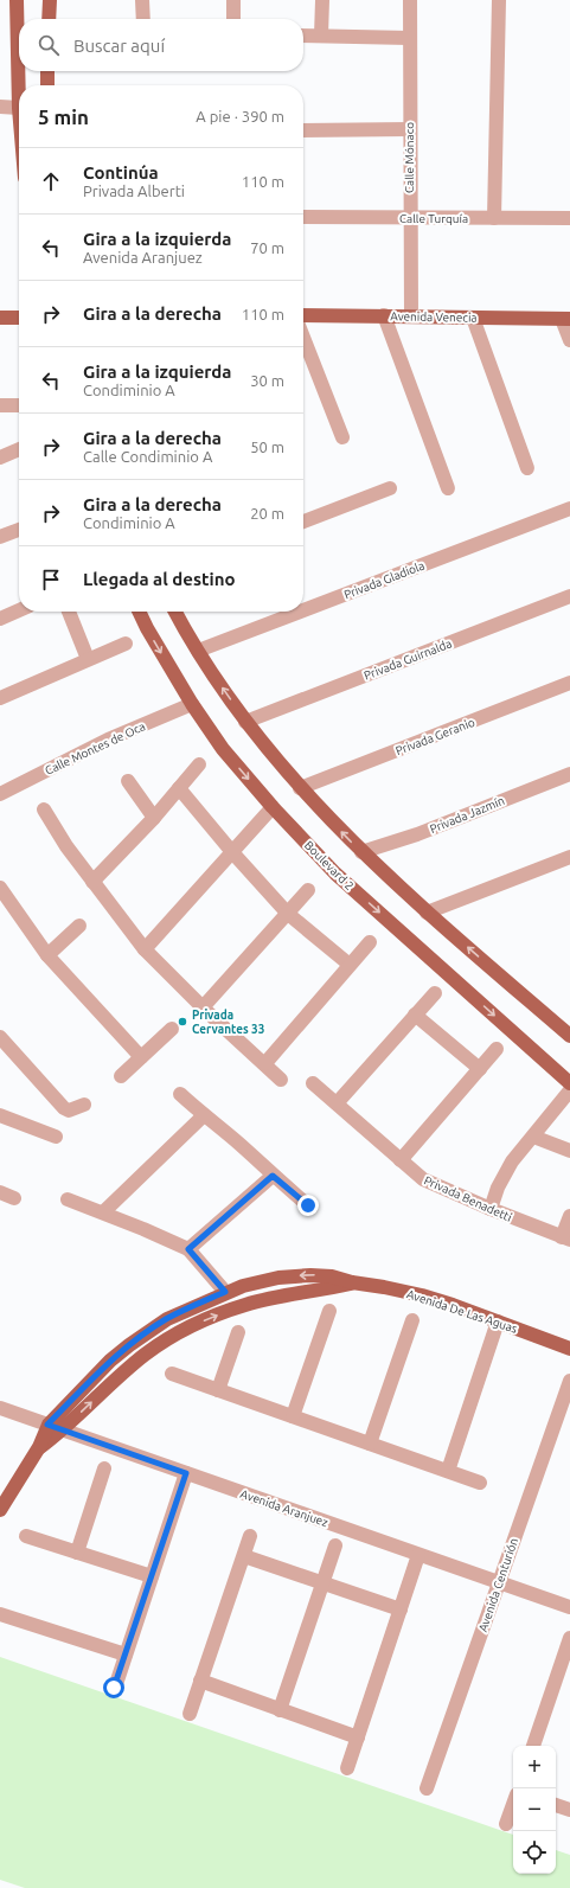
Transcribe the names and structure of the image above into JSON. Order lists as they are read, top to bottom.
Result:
{
  "streets": {
    "main road": ["Avenida Venecia", "Boulevard 2", "Avenida De Las Aguas"],
    "street": [
      "Calle Mónaco",
      "Calle Turquía",
      "Privada Gladiola",
      "Privada Guirnalda",
      "Privada Geranio",
      "Calle Montes de Oca",
      "Privada Jazmín",
      "Privada Benadetti",
      "Avenida Aranjuez",
      "Avenida Centurión"
    ]
  },
  "crossings": [
    ["Calle Mónaco", "Calle Turquía"],
    ["Calle Mónaco", "Avenida Venecia"],
    ["Calle Montes de Oca", "Boulevard 2"],
    ["Avenida De Las Aguas", "Avenida Aranjuez"],
    ["Avenida Aranjuez", "Avenida Centurión"]
  ],
  "places": ["Privada Cervantes 33"],
  "page": {
    "search": "Buscar aquí",
    "heading": ["5 min", "A pie · 390 m"],
    "list": [
      ["Continúa", "Privada Alberti", "110 m"],
      ["Gira a la izquierda", "Avenida Aranjuez", "70 m"],
      ["Gira a la derecha", "110 m"],
      ["Gira a la izquierda", "Condiminio A", "30 m"],
      ["Gira a la derecha", "Calle Condiminio A", "50 m"],
      ["Gira a la derecha", "Condiminio A", "20 m"],
      "Llegada al destino"
    ],
    "map_buttons": ["+", "−"]
  }
}
